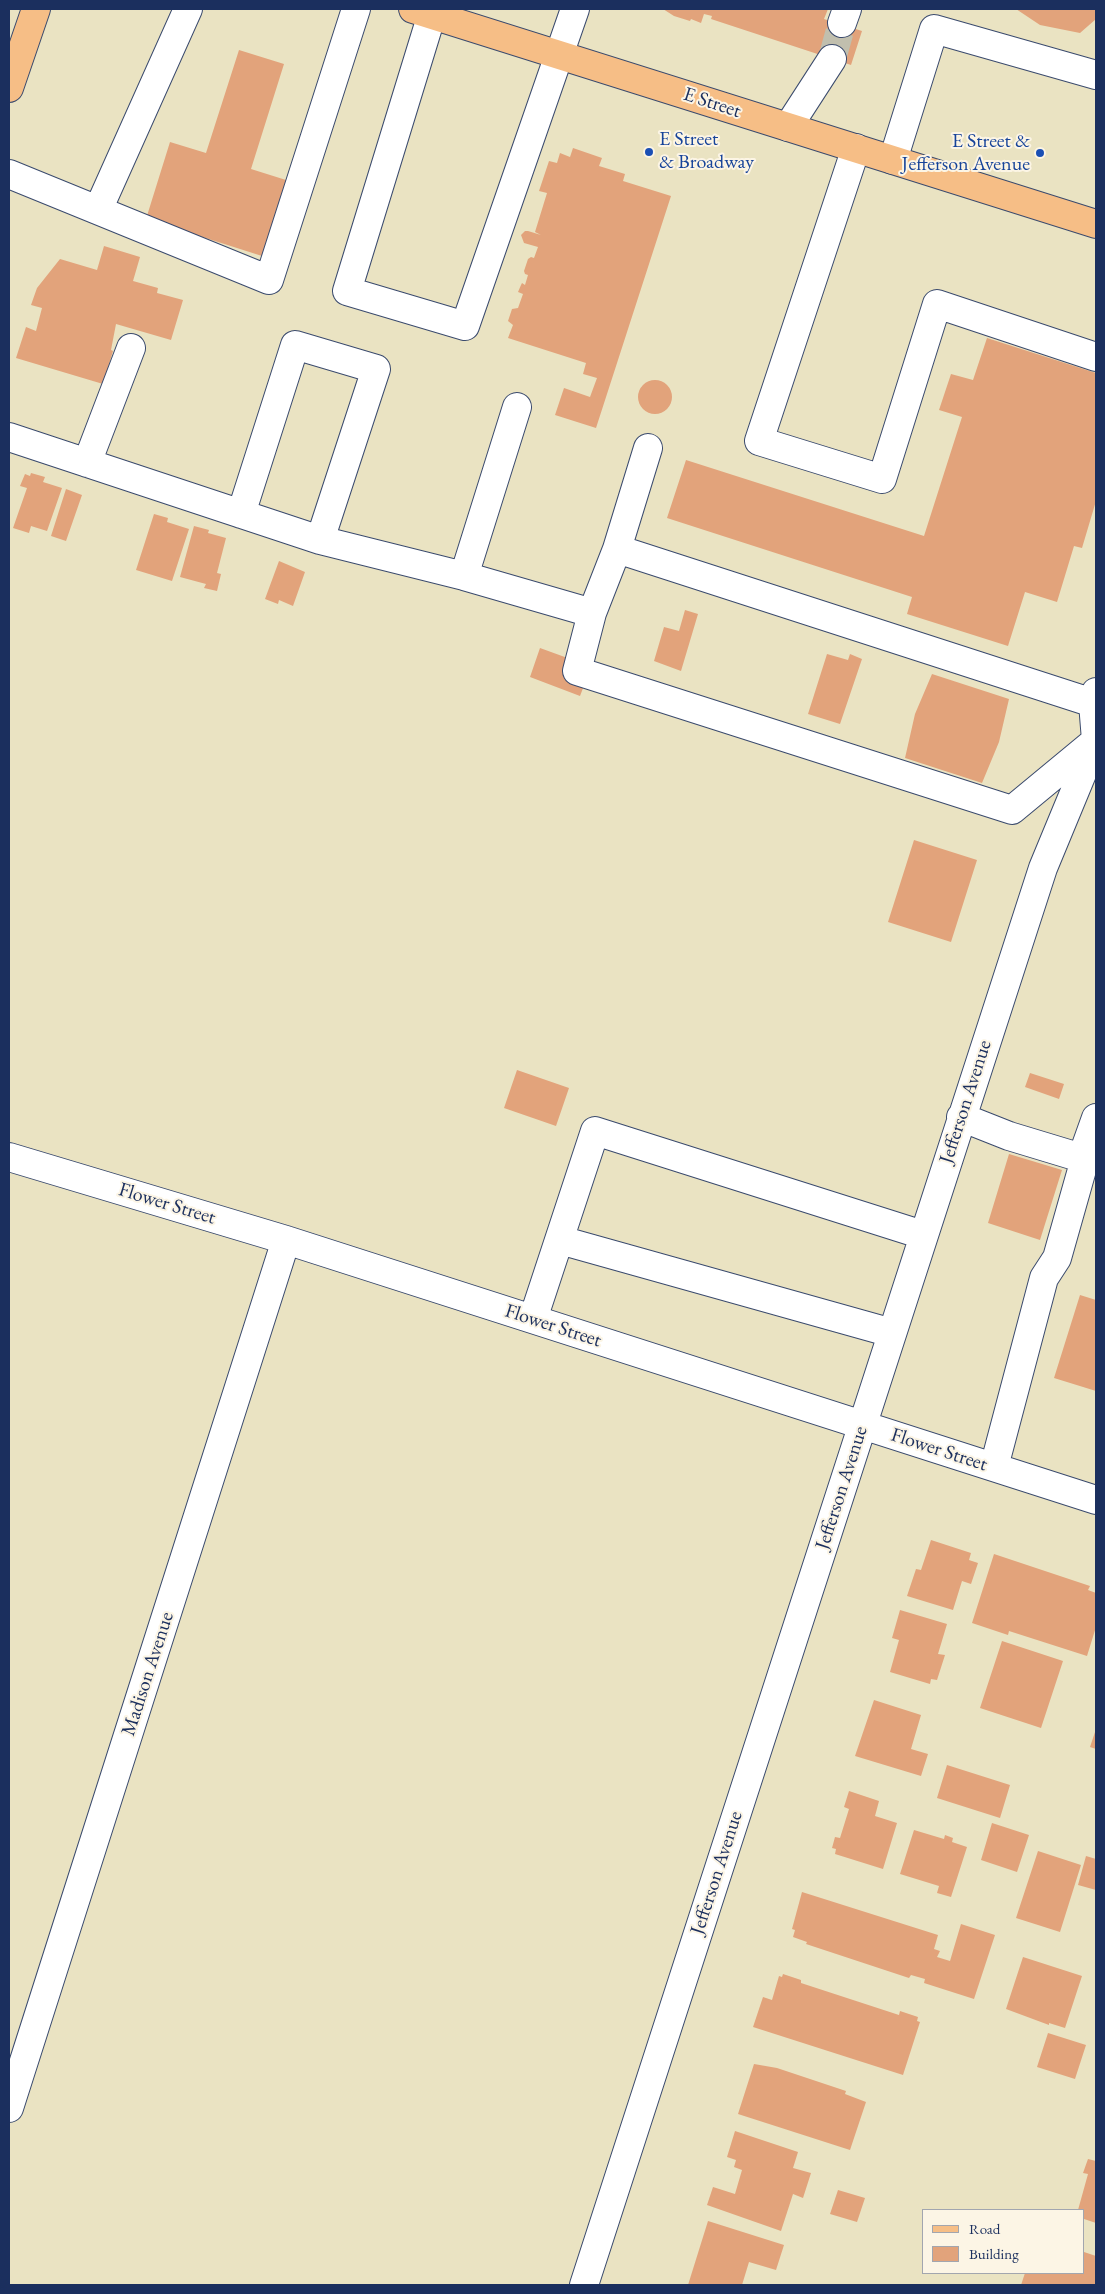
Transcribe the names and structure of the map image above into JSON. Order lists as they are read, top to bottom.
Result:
{
  "streets": {
    "main road": ["E Street"],
    "street": ["Jefferson Avenue", "Flower Street", "Madison Avenue"]
  },
  "crossings": [
    ["Jefferson Avenue", "Flower Street"],
    ["Flower Street", "Madison Avenue"]
  ],
  "places": ["E Street & Broadway", "E Street & Jefferson Avenue"],
  "legend": ["Road", "Building"]
}
